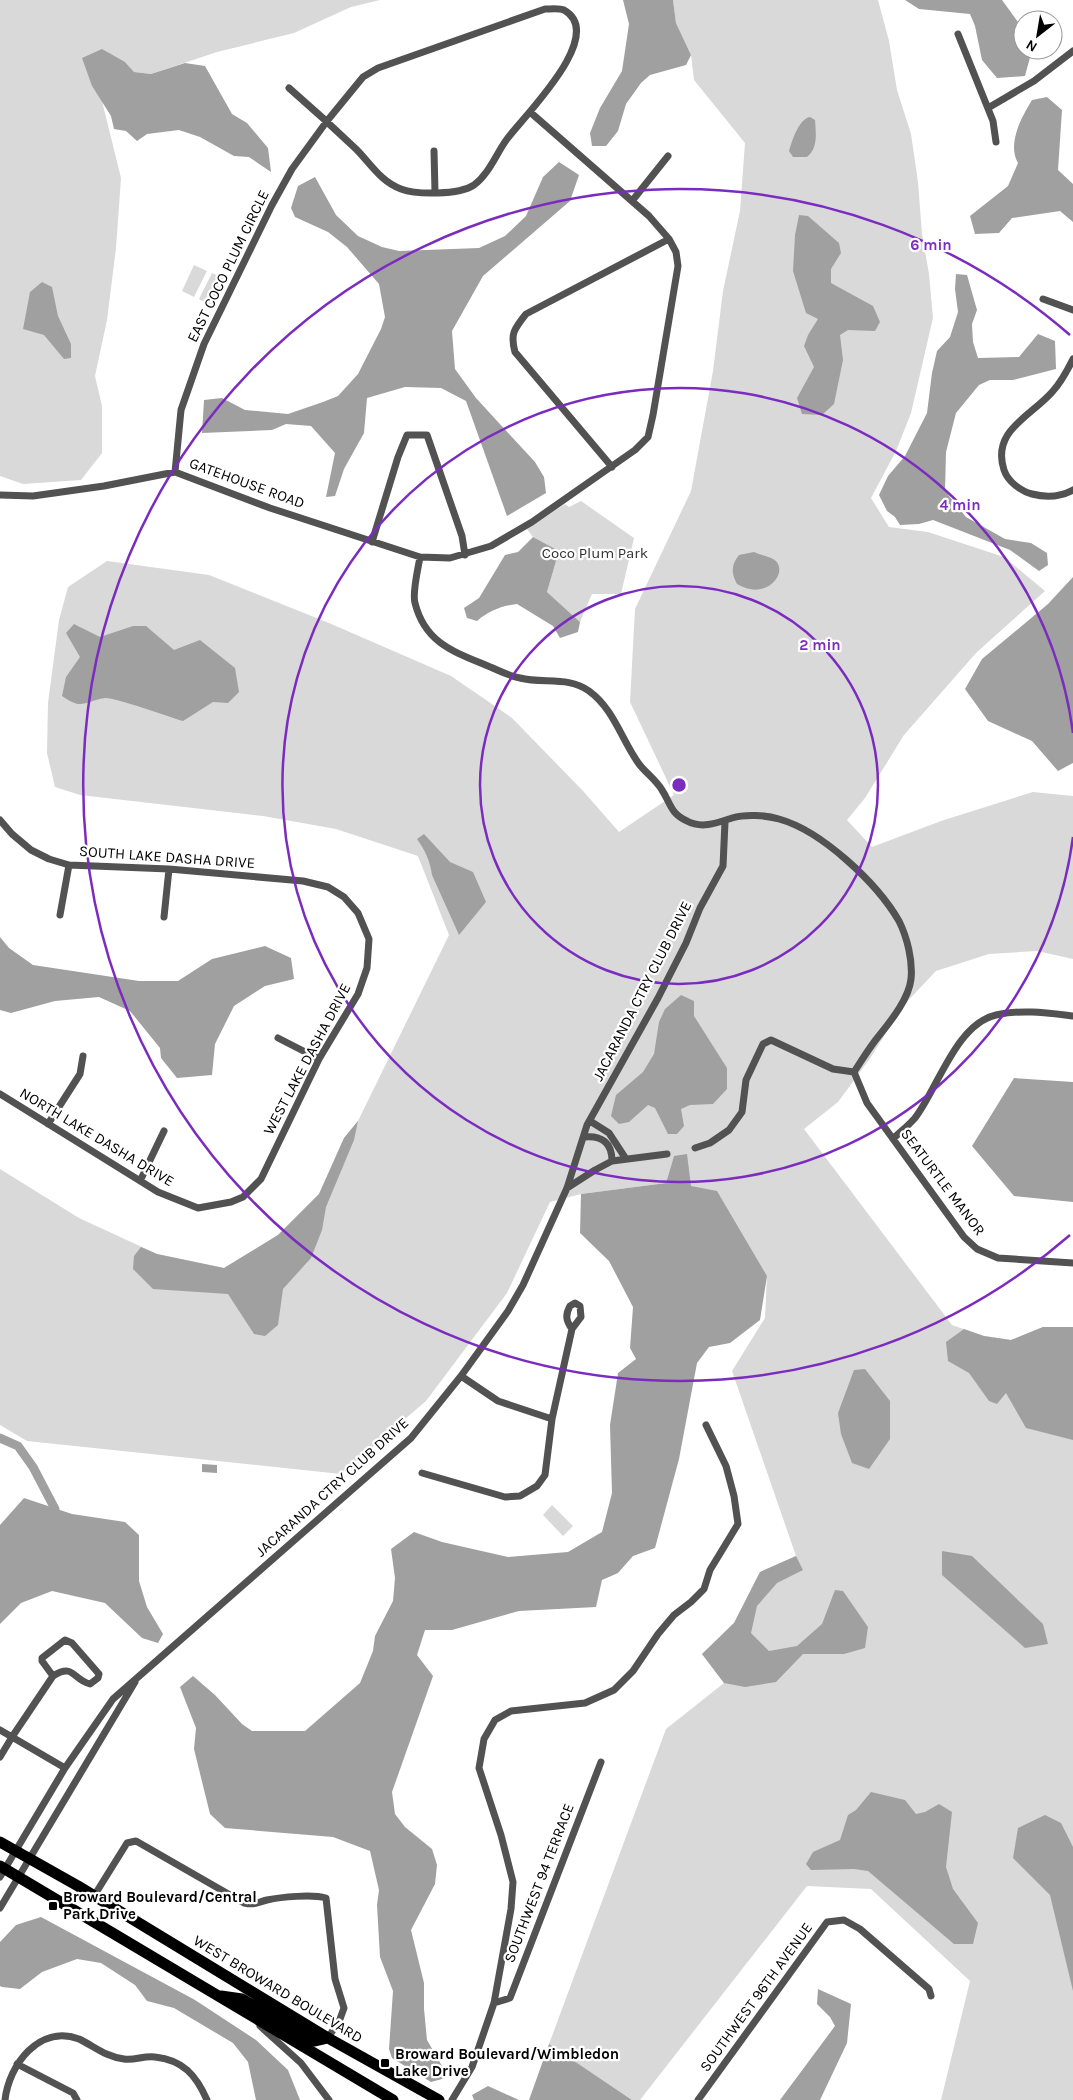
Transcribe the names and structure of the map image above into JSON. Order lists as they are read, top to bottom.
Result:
{
  "streets": {
    "main road": ["WEST BROWARD BOULEVARD"],
    "street": [
      "EAST COCO PLUM CIRCLE",
      "GATEHOUSE ROAD",
      "SOUTH LAKE DASHA DRIVE",
      "JACARANDA CTRY CLUB DRIVE",
      "WEST LAKE DASHA DRIVE",
      "NORTH LAKE DASHA DRIVE",
      "SEATURTLE MANOR",
      "SOUTHWEST 94 TERRACE",
      "SOUTHWEST 96TH AVENUE"
    ]
  },
  "crossings": [
    ["EAST COCO PLUM CIRCLE", "GATEHOUSE ROAD"],
    ["SOUTH LAKE DASHA DRIVE", "WEST LAKE DASHA DRIVE"],
    ["JACARANDA CTRY CLUB DRIVE", "WEST BROWARD BOULEVARD"],
    ["WEST LAKE DASHA DRIVE", "NORTH LAKE DASHA DRIVE"]
  ],
  "parks": ["Coco Plum Park"],
  "places": {
    "transit": ["Broward Boulevard/Central Park Drive", "Broward Boulevard/Wimbledon Lake Drive"]
  },
  "north": "bottom left",
  "rings": ["6 min", "4 min", "2 min"]
}
